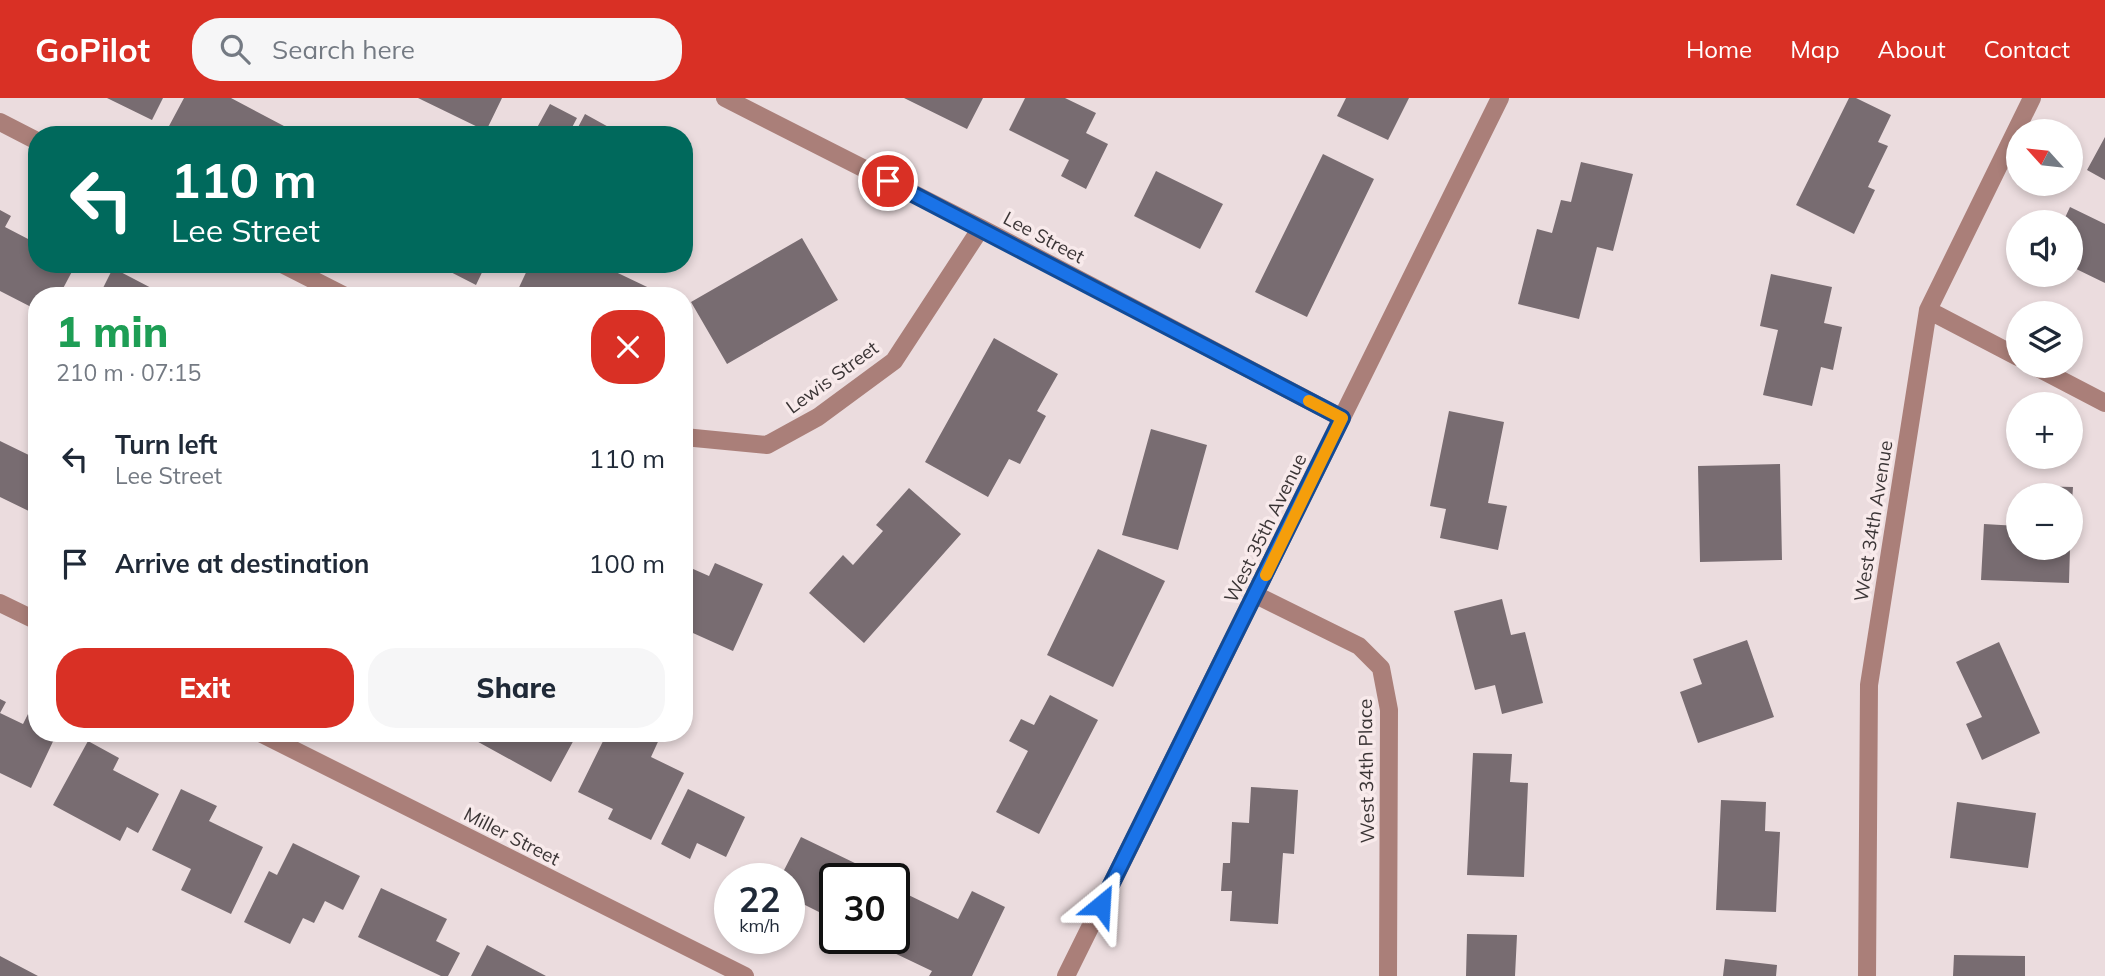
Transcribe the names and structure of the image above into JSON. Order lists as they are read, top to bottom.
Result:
{
  "streets": {
    "street": [
      "Lee Street",
      "Lewis Street",
      "West 34th Avenue",
      "West 35th Avenue",
      "West 34th Place",
      "Miller Street"
    ]
  },
  "crossings": [
    ["Lee Street", "Lewis Street"],
    ["Lee Street", "West 35th Avenue"],
    ["West 35th Avenue", "West 34th Place"]
  ],
  "north": "top left",
  "page": {
    "header": "GoPilot",
    "search": "Search here",
    "nav": [
      "Home",
      "Map",
      "About",
      "Contact"
    ],
    "map_buttons": ["+", "−"],
    "turn": ["110 m", "Lee Street"],
    "heading": ["1 min", "210 m · 07:15"],
    "list": [
      {
        "name": "Turn left",
        "note": "Lee Street",
        "value": "110 m"
      },
      {
        "name": "Arrive at destination",
        "value": "100 m"
      }
    ],
    "buttons": ["Exit", "Share"],
    "speed": "22 km/h",
    "limit": "30"
  }
}
